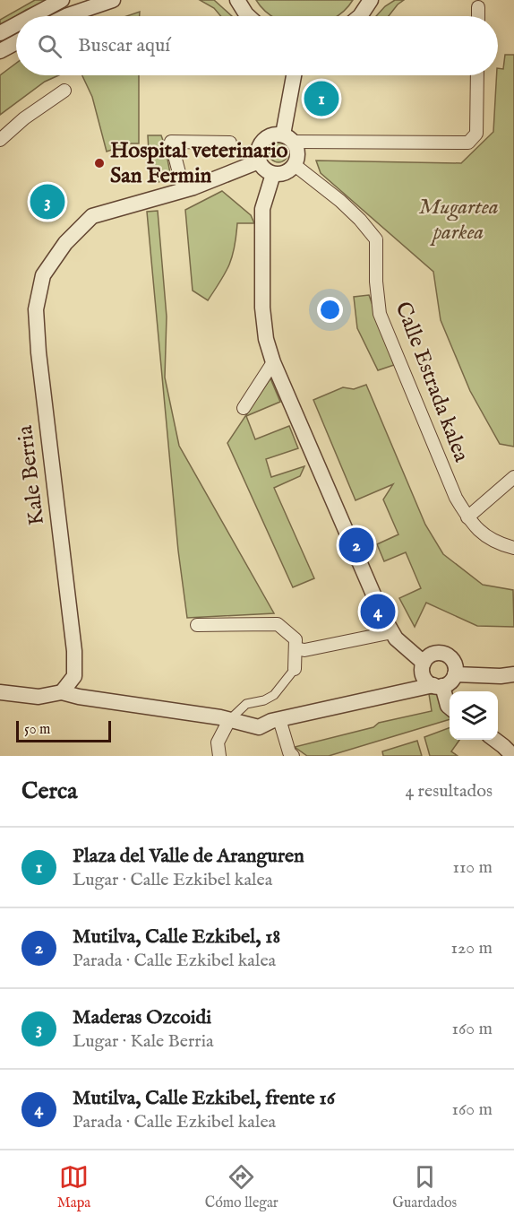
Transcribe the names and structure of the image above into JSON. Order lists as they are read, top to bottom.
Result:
{
  "streets": {
    "street": ["Calle Estrada kalea", "Kale Berria"]
  },
  "crossings": [
    ["Calle Estrada kalea", "Kale Berria"]
  ],
  "parks": ["Mugartea parkea"],
  "places": ["Hospital veterinario San Fermin"],
  "scale_bar": "50 m",
  "page": {
    "search": "Buscar aquí",
    "pins": [
      "1",
      "3",
      "2",
      "4"
    ],
    "scale": "50 m",
    "heading": ["Cerca", "4 resultados"],
    "list": [
      {
        "mark": "1",
        "name": "Plaza del Valle de Aranguren",
        "note": "Lugar · Calle Ezkibel kalea",
        "value": "110 m"
      },
      {
        "mark": "2",
        "name": "Mutilva, Calle Ezkibel, 18",
        "note": "Parada · Calle Ezkibel kalea",
        "value": "120 m"
      },
      {
        "mark": "3",
        "name": "Maderas Ozcoidi",
        "note": "Lugar · Kale Berria",
        "value": "160 m"
      },
      {
        "mark": "4",
        "name": "Mutilva, Calle Ezkibel, frente 16",
        "note": "Parada · Calle Ezkibel kalea",
        "value": "160 m"
      }
    ],
    "nav": ["Mapa", "Cómo llegar", "Guardados"]
  }
}
